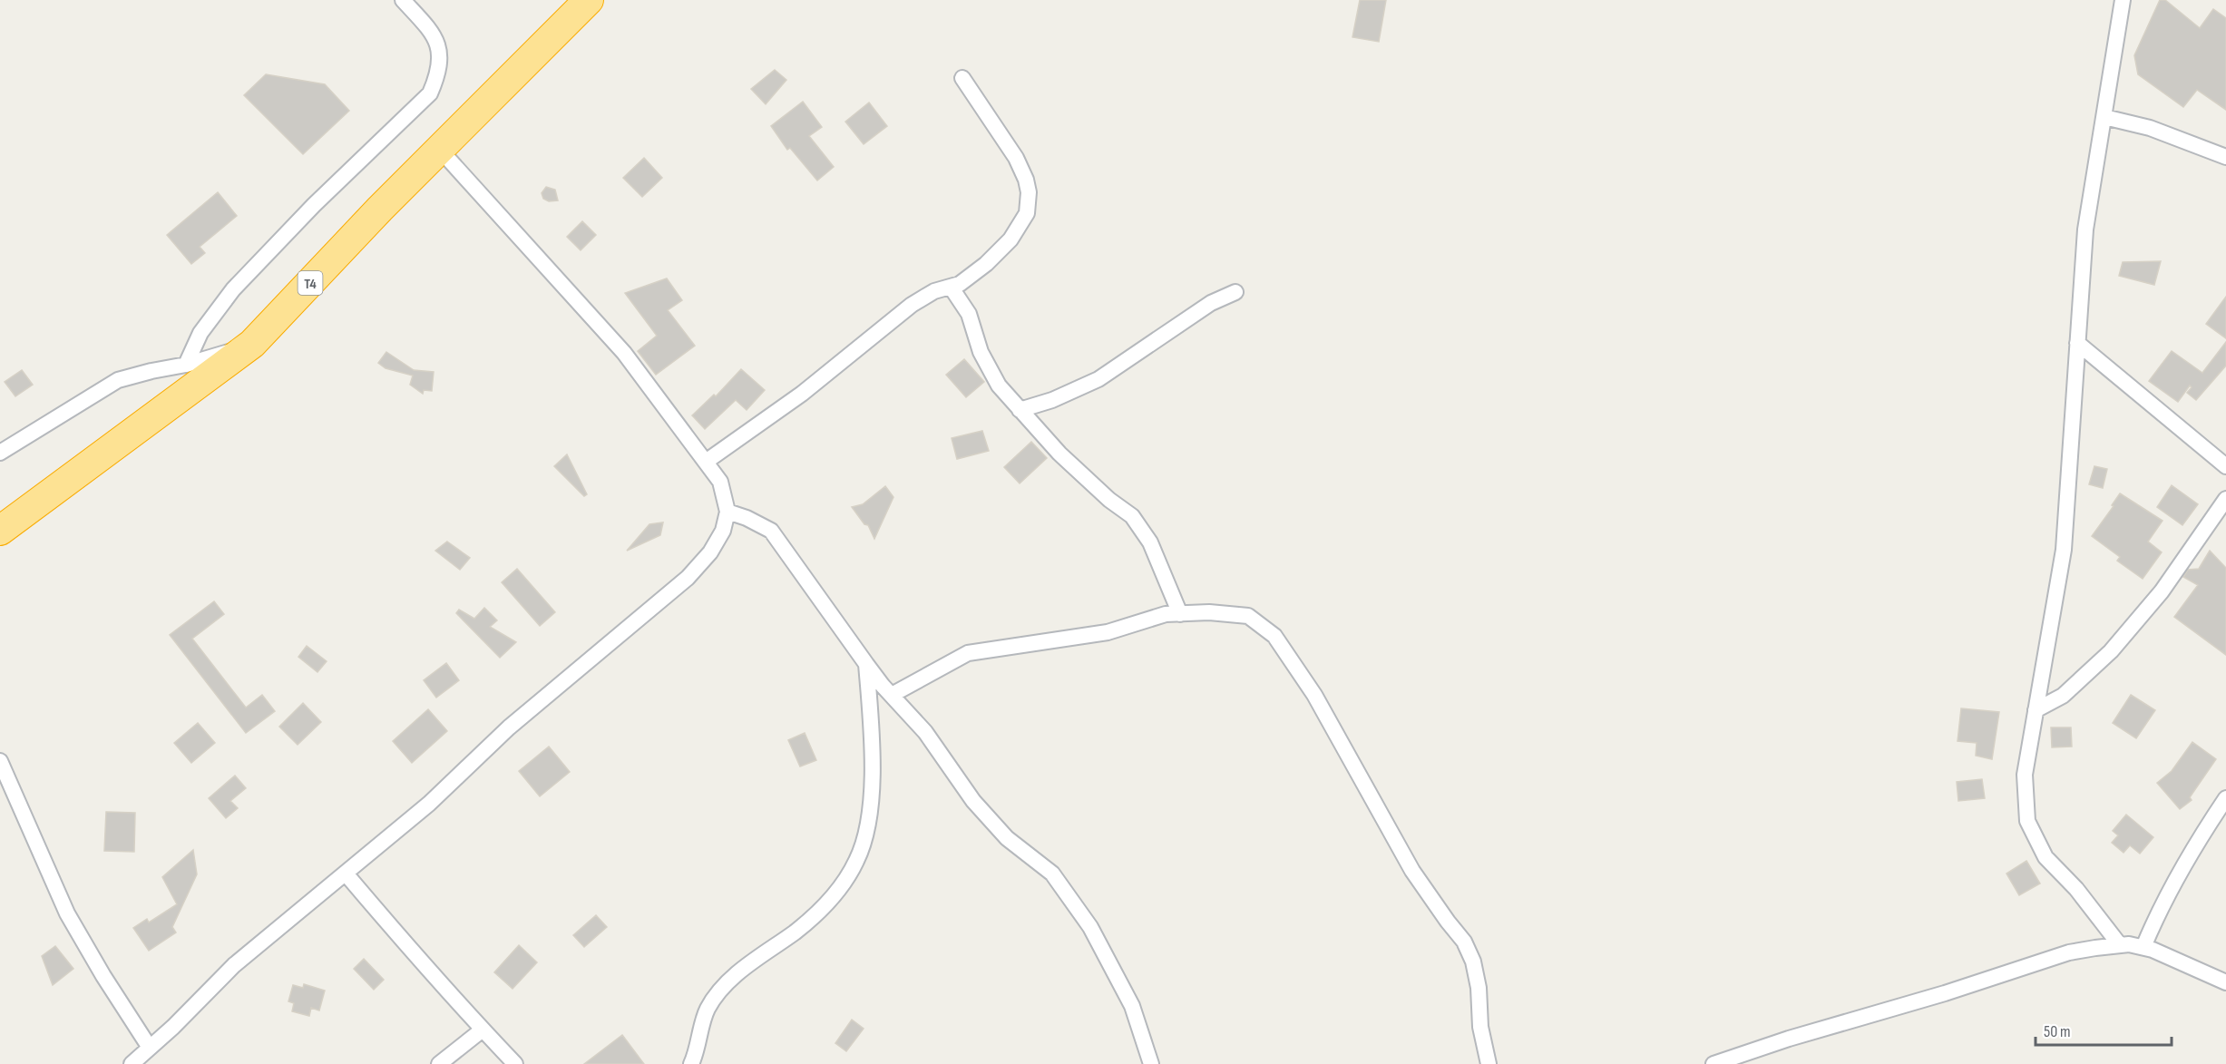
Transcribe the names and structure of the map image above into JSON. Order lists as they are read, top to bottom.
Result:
{
  "streets": {
    "highway": ["T4"]
  },
  "scale_bar": "50 m"
}
